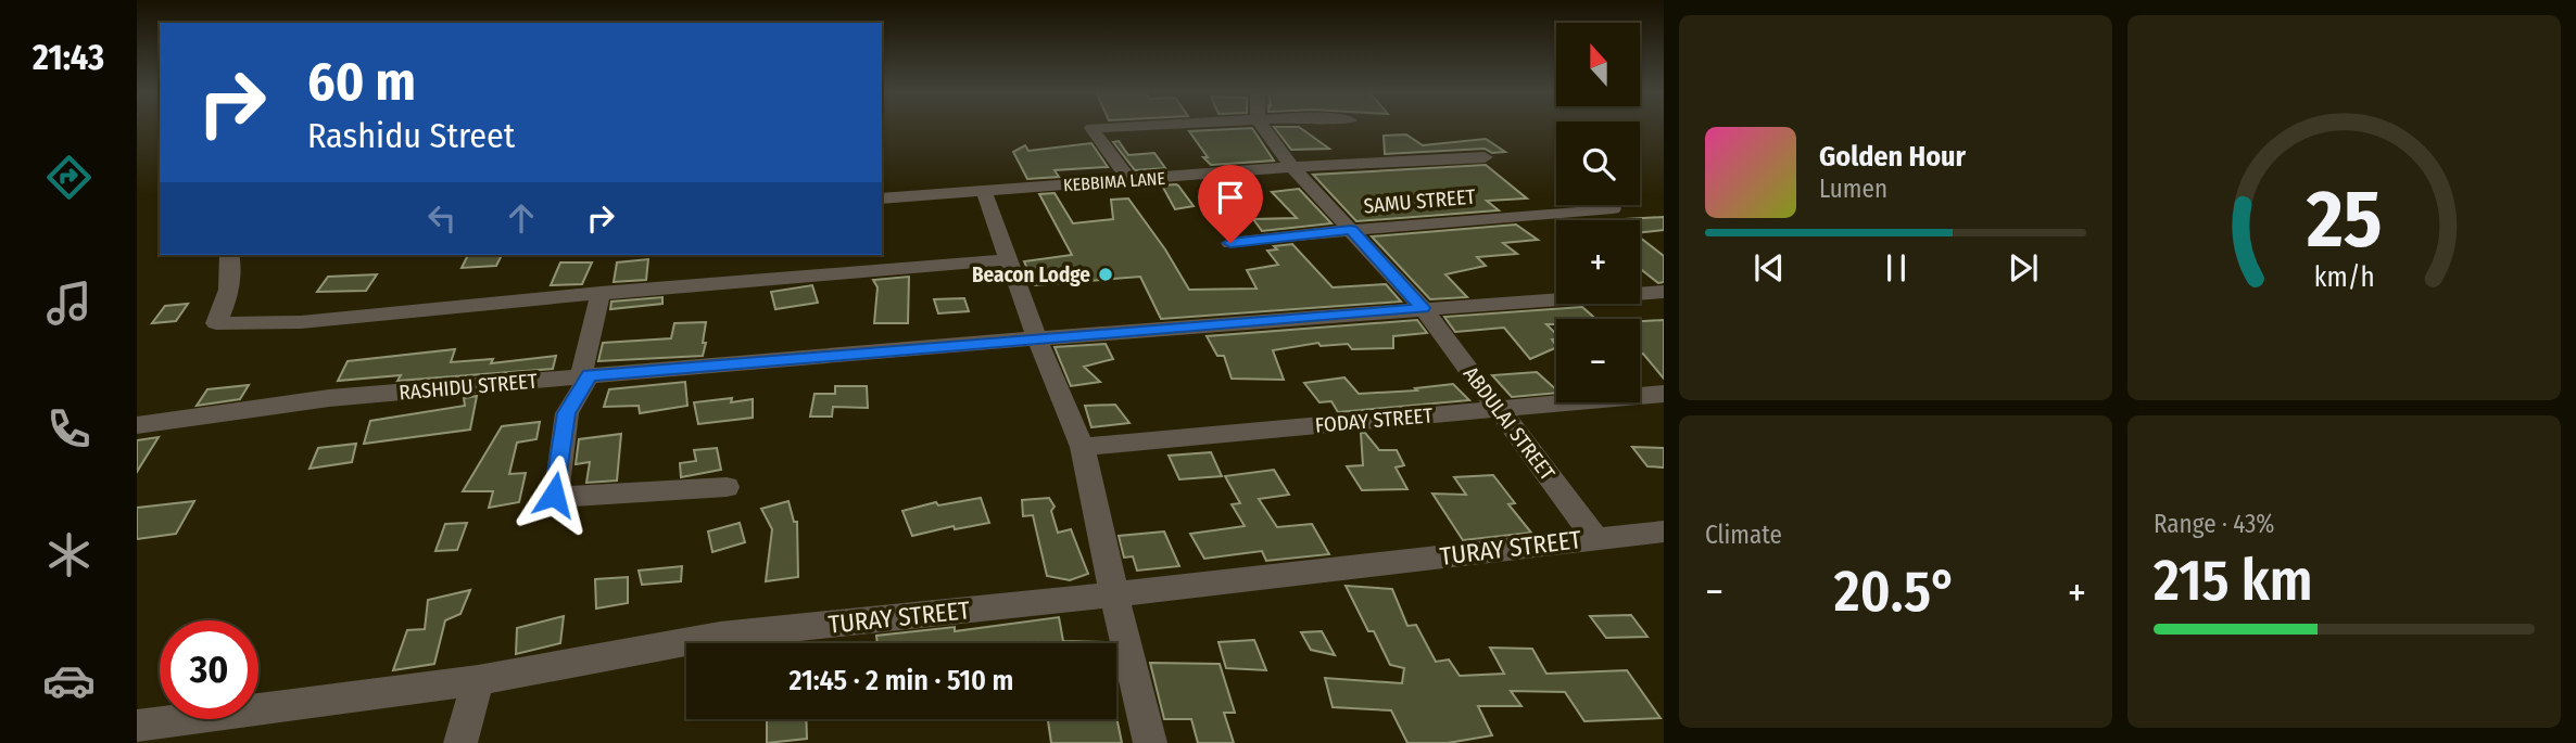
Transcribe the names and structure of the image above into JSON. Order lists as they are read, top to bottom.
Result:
{
  "streets": {
    "street": [
      "KEBBIMA LANE",
      "SAMU STREET",
      "RASHIDU STREET",
      "FODAY STREET",
      "ABDULAI STREET",
      "TURAY STREET"
    ]
  },
  "crossings": [
    ["KEBBIMA LANE", "ABDULAI STREET"],
    ["SAMU STREET", "ABDULAI STREET"],
    ["RASHIDU STREET", "ABDULAI STREET"],
    ["FODAY STREET", "ABDULAI STREET"],
    ["ABDULAI STREET", "TURAY STREET"]
  ],
  "places": ["Beacon Lodge"],
  "north": "top",
  "page": {
    "tabs": "21:43",
    "map_buttons": ["+", "−"],
    "turn": ["60 m", "Rashidu Street"],
    "song": ["Golden Hour", "Lumen"],
    "tile": [
      "Climate",
      ["Range · 43%", "215 km"]
    ],
    "heat": ["−", "20.5°", "+"],
    "limit": "30",
    "trip": "21:45 · 2 min · 510 m",
    "gauge": ["25", "km/h"]
  }
}
